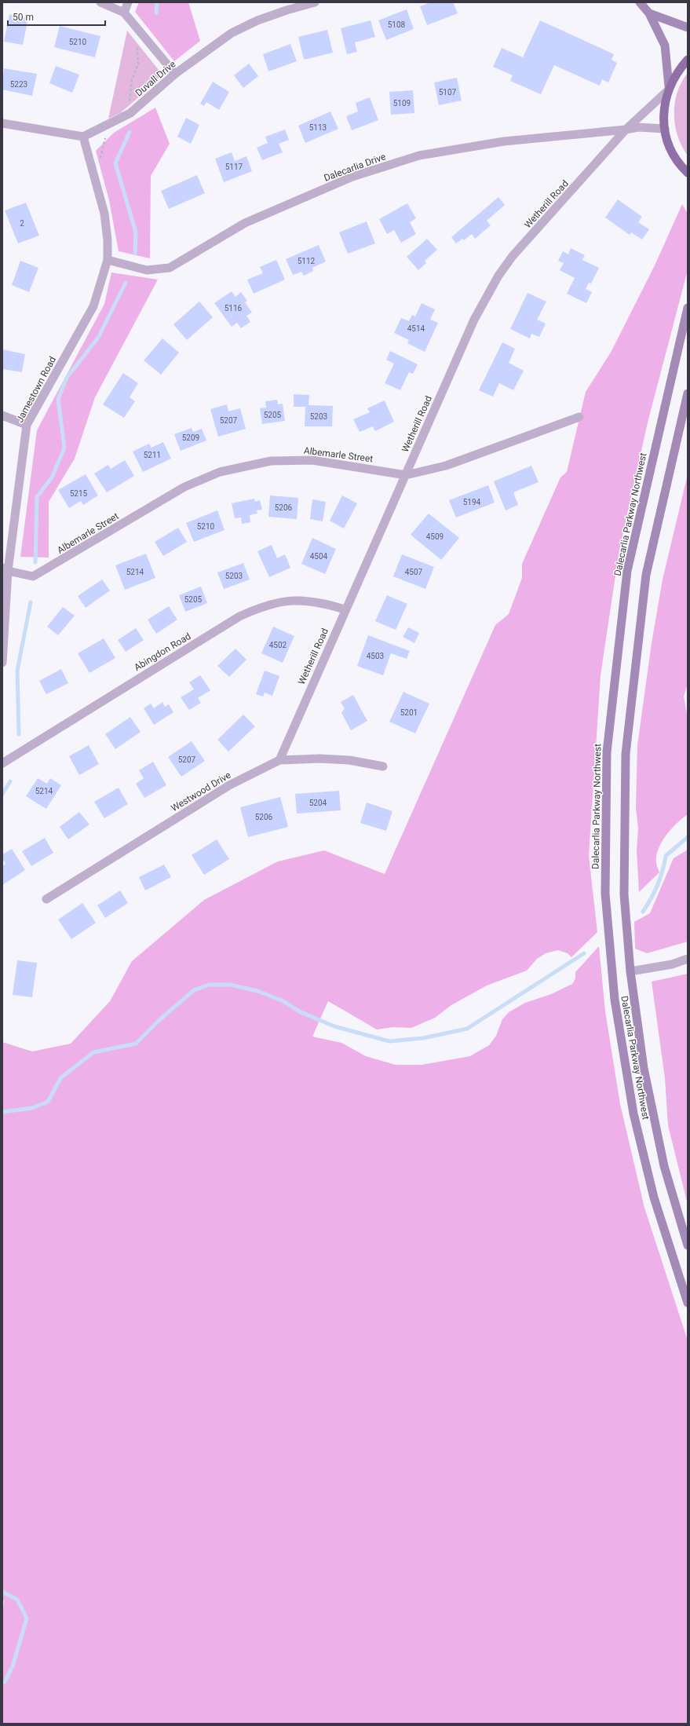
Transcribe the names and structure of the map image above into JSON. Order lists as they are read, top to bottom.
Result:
{
  "streets": {
    "main road": ["Dalecarlia Parkway Northwest"],
    "street": [
      "Duvall Drive",
      "Dalecarlia Drive",
      "Wetherill Road",
      "Jamestown Road",
      "Albemarle Street",
      "Abingdon Road",
      "Westwood Drive"
    ]
  },
  "crossings": [
    ["Duvall Drive", "Jamestown Road"],
    ["Dalecarlia Drive", "Wetherill Road"],
    ["Dalecarlia Drive", "Jamestown Road"],
    ["Wetherill Road", "Albemarle Street"],
    ["Wetherill Road", "Abingdon Road"],
    ["Wetherill Road", "Westwood Drive"],
    ["Jamestown Road", "Albemarle Street"]
  ],
  "house_numbers": [
    "5108",
    "5210",
    "5223",
    "5107",
    "5109",
    "5113",
    "5117",
    "2",
    "5112",
    "5116",
    "4514",
    "5205",
    "5203",
    "5207",
    "5209",
    "5211",
    "5215",
    "5194",
    "5206",
    "5210",
    "4509",
    "4504",
    "5214",
    "4507",
    "5203",
    "5205",
    "4502",
    "4503",
    "5201",
    "5207",
    "5214",
    "5204",
    "5206"
  ],
  "scale_bar": "50 m"
}
